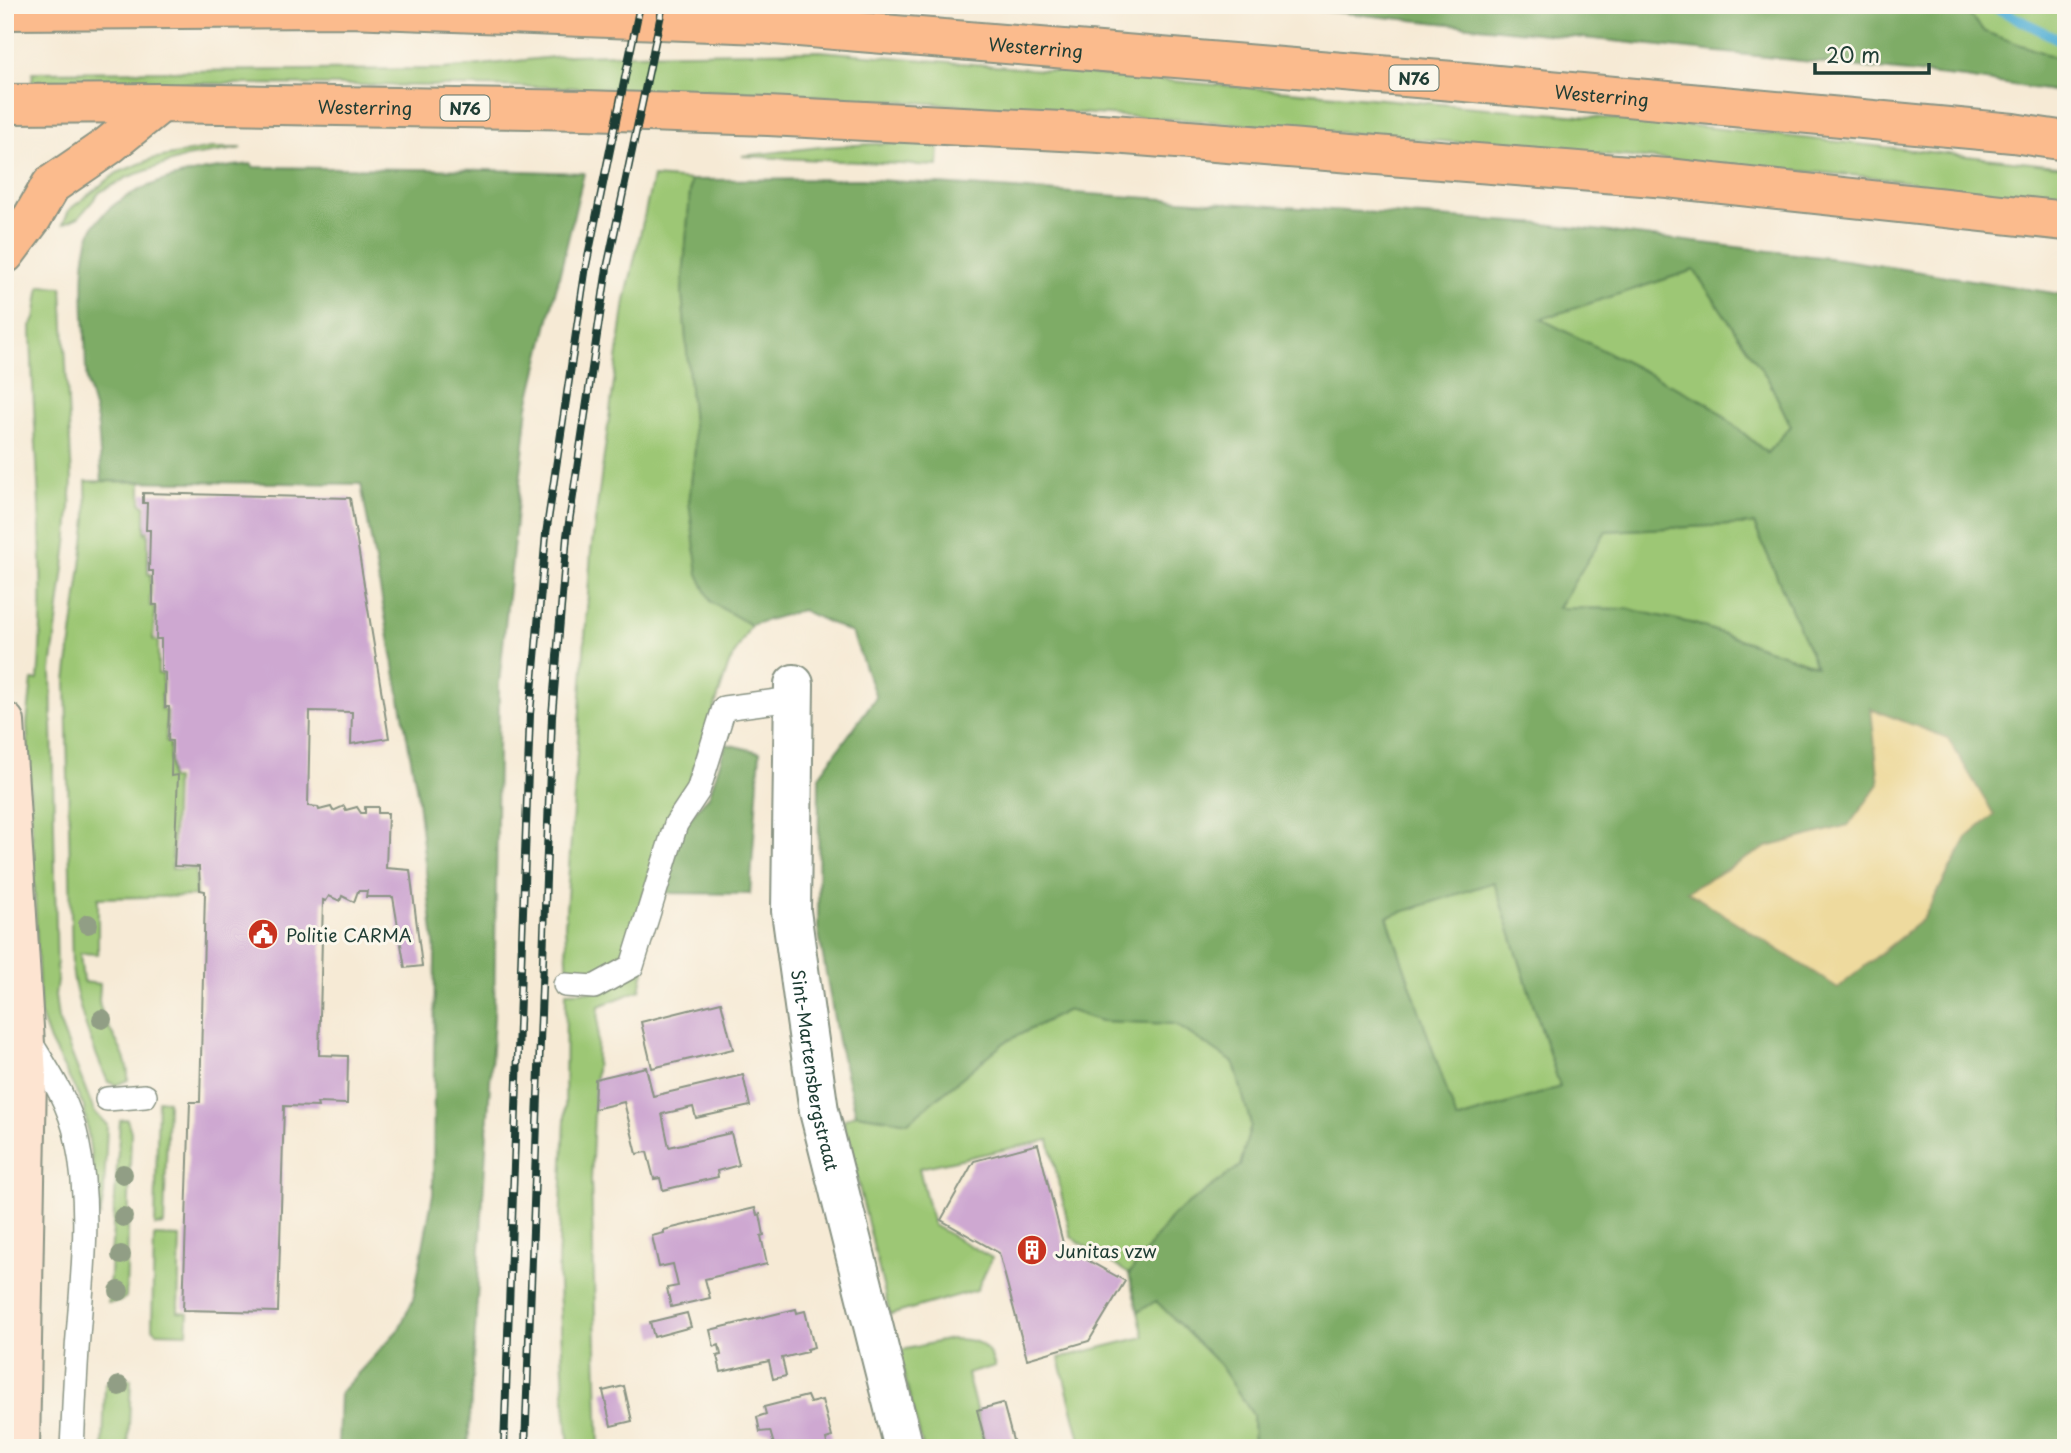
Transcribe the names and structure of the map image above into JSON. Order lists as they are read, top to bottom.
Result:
{
  "streets": {
    "highway": ["Westerring", "N76"],
    "street": ["Sint-Martensbergstraat"]
  },
  "places": {
    "public building": ["Politie CARMA"],
    "building": ["Junitas vzw"]
  },
  "scale_bar": "20 m"
}
